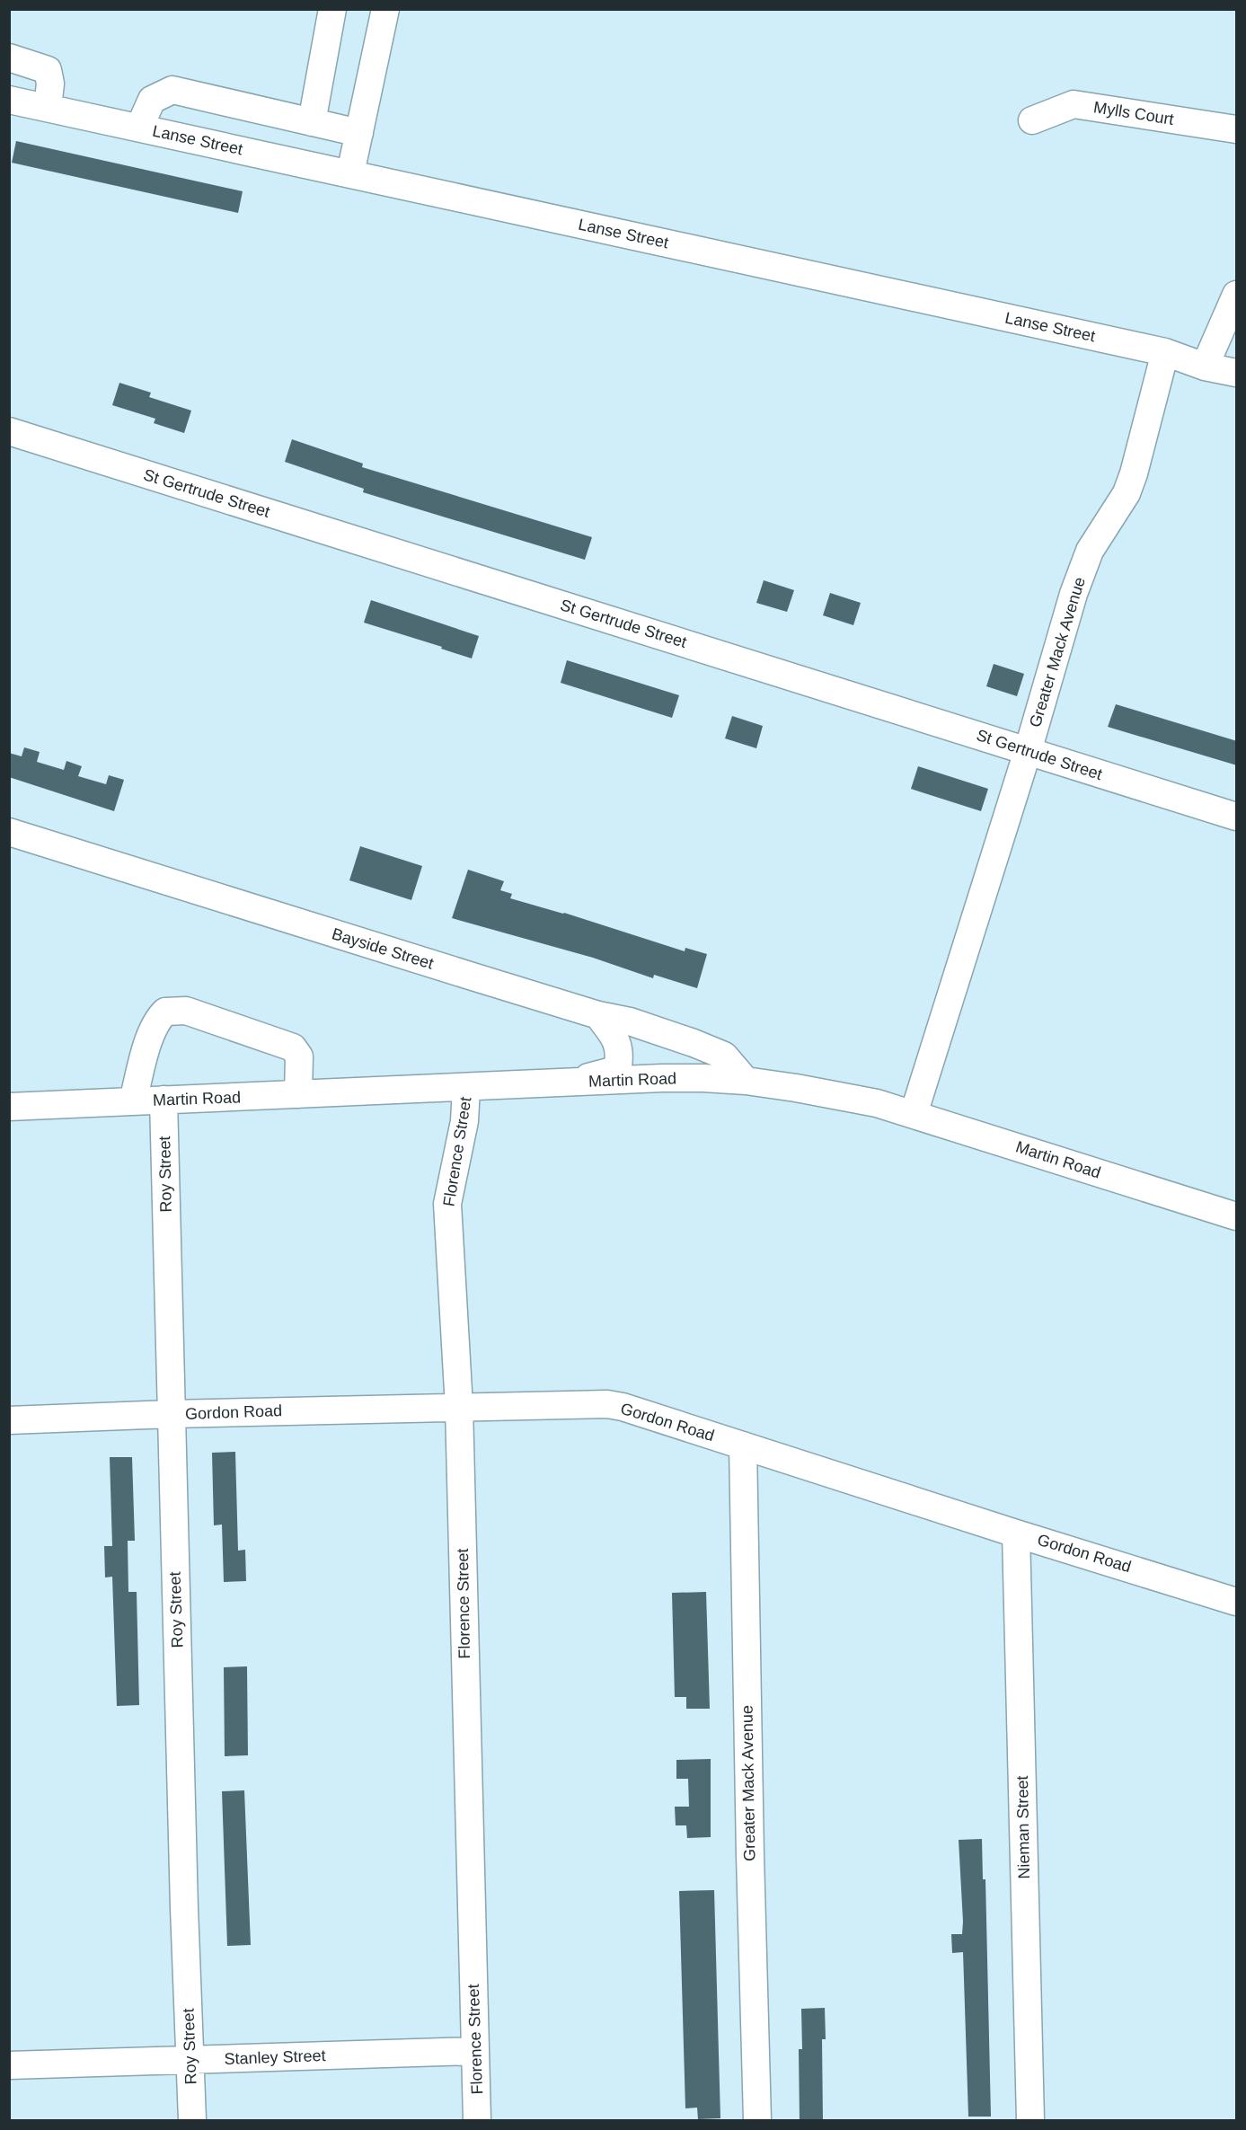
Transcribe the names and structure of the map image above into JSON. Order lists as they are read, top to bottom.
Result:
{
  "streets": {
    "street": [
      "Mylls Court",
      "Lanse Street",
      "St Gertrude Street",
      "Greater Mack Avenue",
      "Bayside Street",
      "Martin Road",
      "Florence Street",
      "Roy Street",
      "Gordon Road",
      "Nieman Street",
      "Stanley Street"
    ]
  },
  "crossings": [
    ["Lanse Street", "Greater Mack Avenue"],
    ["St Gertrude Street", "Greater Mack Avenue"],
    ["Greater Mack Avenue", "Martin Road"],
    ["Greater Mack Avenue", "Gordon Road"],
    ["Bayside Street", "Martin Road"],
    ["Martin Road", "Florence Street"],
    ["Martin Road", "Roy Street"],
    ["Florence Street", "Gordon Road"],
    ["Florence Street", "Stanley Street"],
    ["Roy Street", "Gordon Road"],
    ["Roy Street", "Stanley Street"],
    ["Gordon Road", "Nieman Street"]
  ]
}
